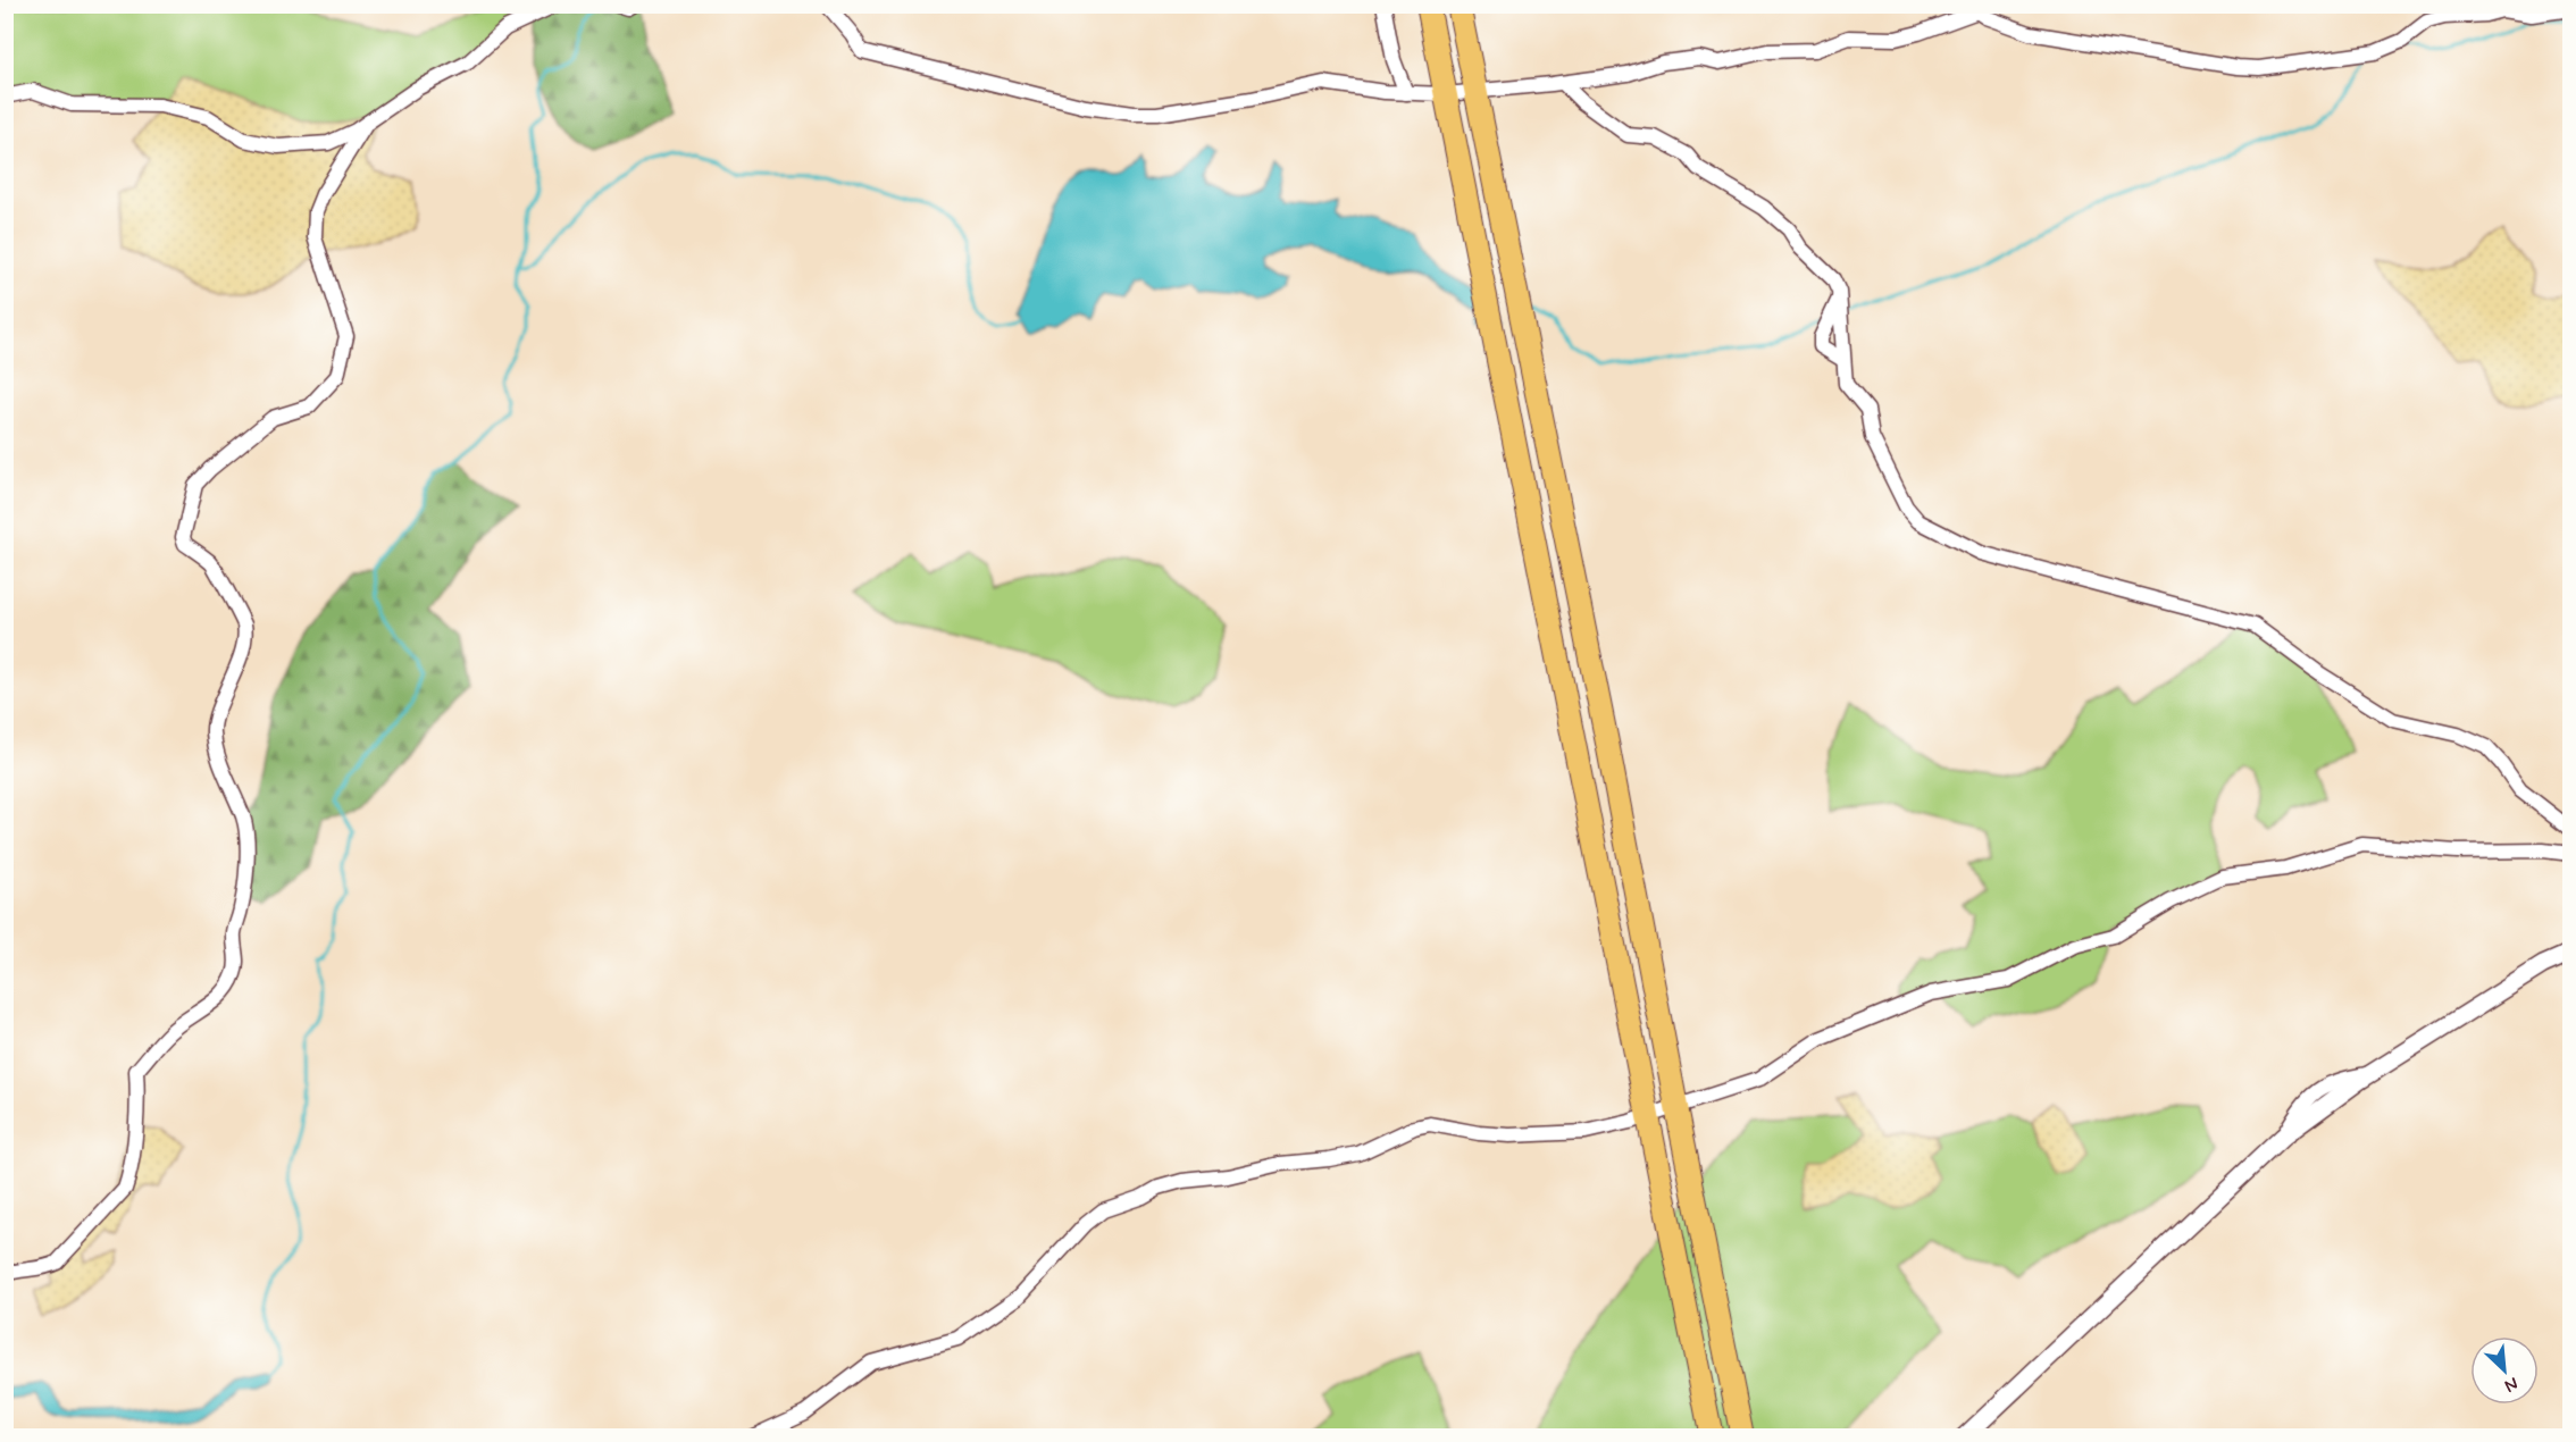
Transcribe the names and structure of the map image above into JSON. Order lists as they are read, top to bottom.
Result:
{
  "north": "bottom right"
}
